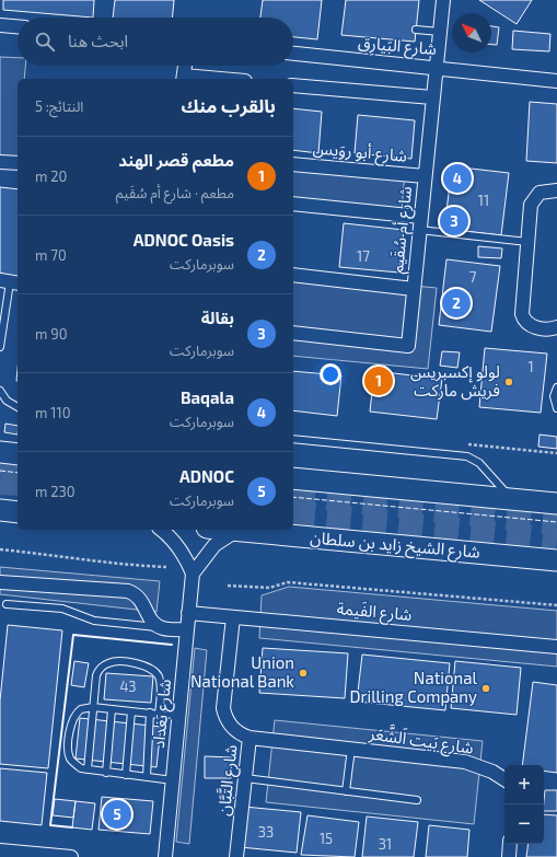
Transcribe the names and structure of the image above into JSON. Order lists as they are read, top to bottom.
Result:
{
  "streets": {
    "main road": ["شارع الشيخ زايد بن سلطان"],
    "street": [
      "شارع البَيارِق",
      "شارع أبو روَيس",
      "شارع أم سُقَيم",
      "شارع الفَيمة",
      "شارع بَغداد",
      "شارع بَيت اَلشَّعَر",
      "شارع التَّبَّان"
    ]
  },
  "crossings": [
    ["شارع البَيارِق", "شارع أم سُقَيم"],
    ["شارع أبو روَيس", "شارع أم سُقَيم"],
    ["شارع الفَيمة", "شارع بَغداد"],
    ["شارع الفَيمة", "شارع التَّبَّان"],
    ["شارع بَيت اَلشَّعَر", "شارع التَّبَّان"]
  ],
  "places": ["لولو إكسبريس فريش ماركت", "Union National Bank", "National Drilling Company"],
  "house_numbers": [
    "11",
    "17",
    "7",
    "1",
    "43",
    "33",
    "15",
    "31"
  ],
  "north": "top left",
  "page": {
    "search": "ابحث هنا",
    "heading": ["بالقرب منك", "النتائج: 5"],
    "list": [
      {
        "mark": "1",
        "name": "مطعم قصر الهند",
        "note": "مطعم · شارع أم سُقَيم",
        "value": "20 m"
      },
      {
        "mark": "2",
        "name": "ADNOC Oasis",
        "note": "سوبرماركت",
        "value": "70 m"
      },
      {
        "mark": "3",
        "name": "بقالة",
        "note": "سوبرماركت",
        "value": "90 m"
      },
      {
        "mark": "4",
        "name": "Baqala",
        "note": "سوبرماركت",
        "value": "110 m"
      },
      {
        "mark": "5",
        "name": "ADNOC",
        "note": "سوبرماركت",
        "value": "230 m"
      }
    ],
    "pins": [
      "4",
      "3",
      "2",
      "1",
      "5"
    ],
    "map_buttons": ["+", "−"]
  }
}
